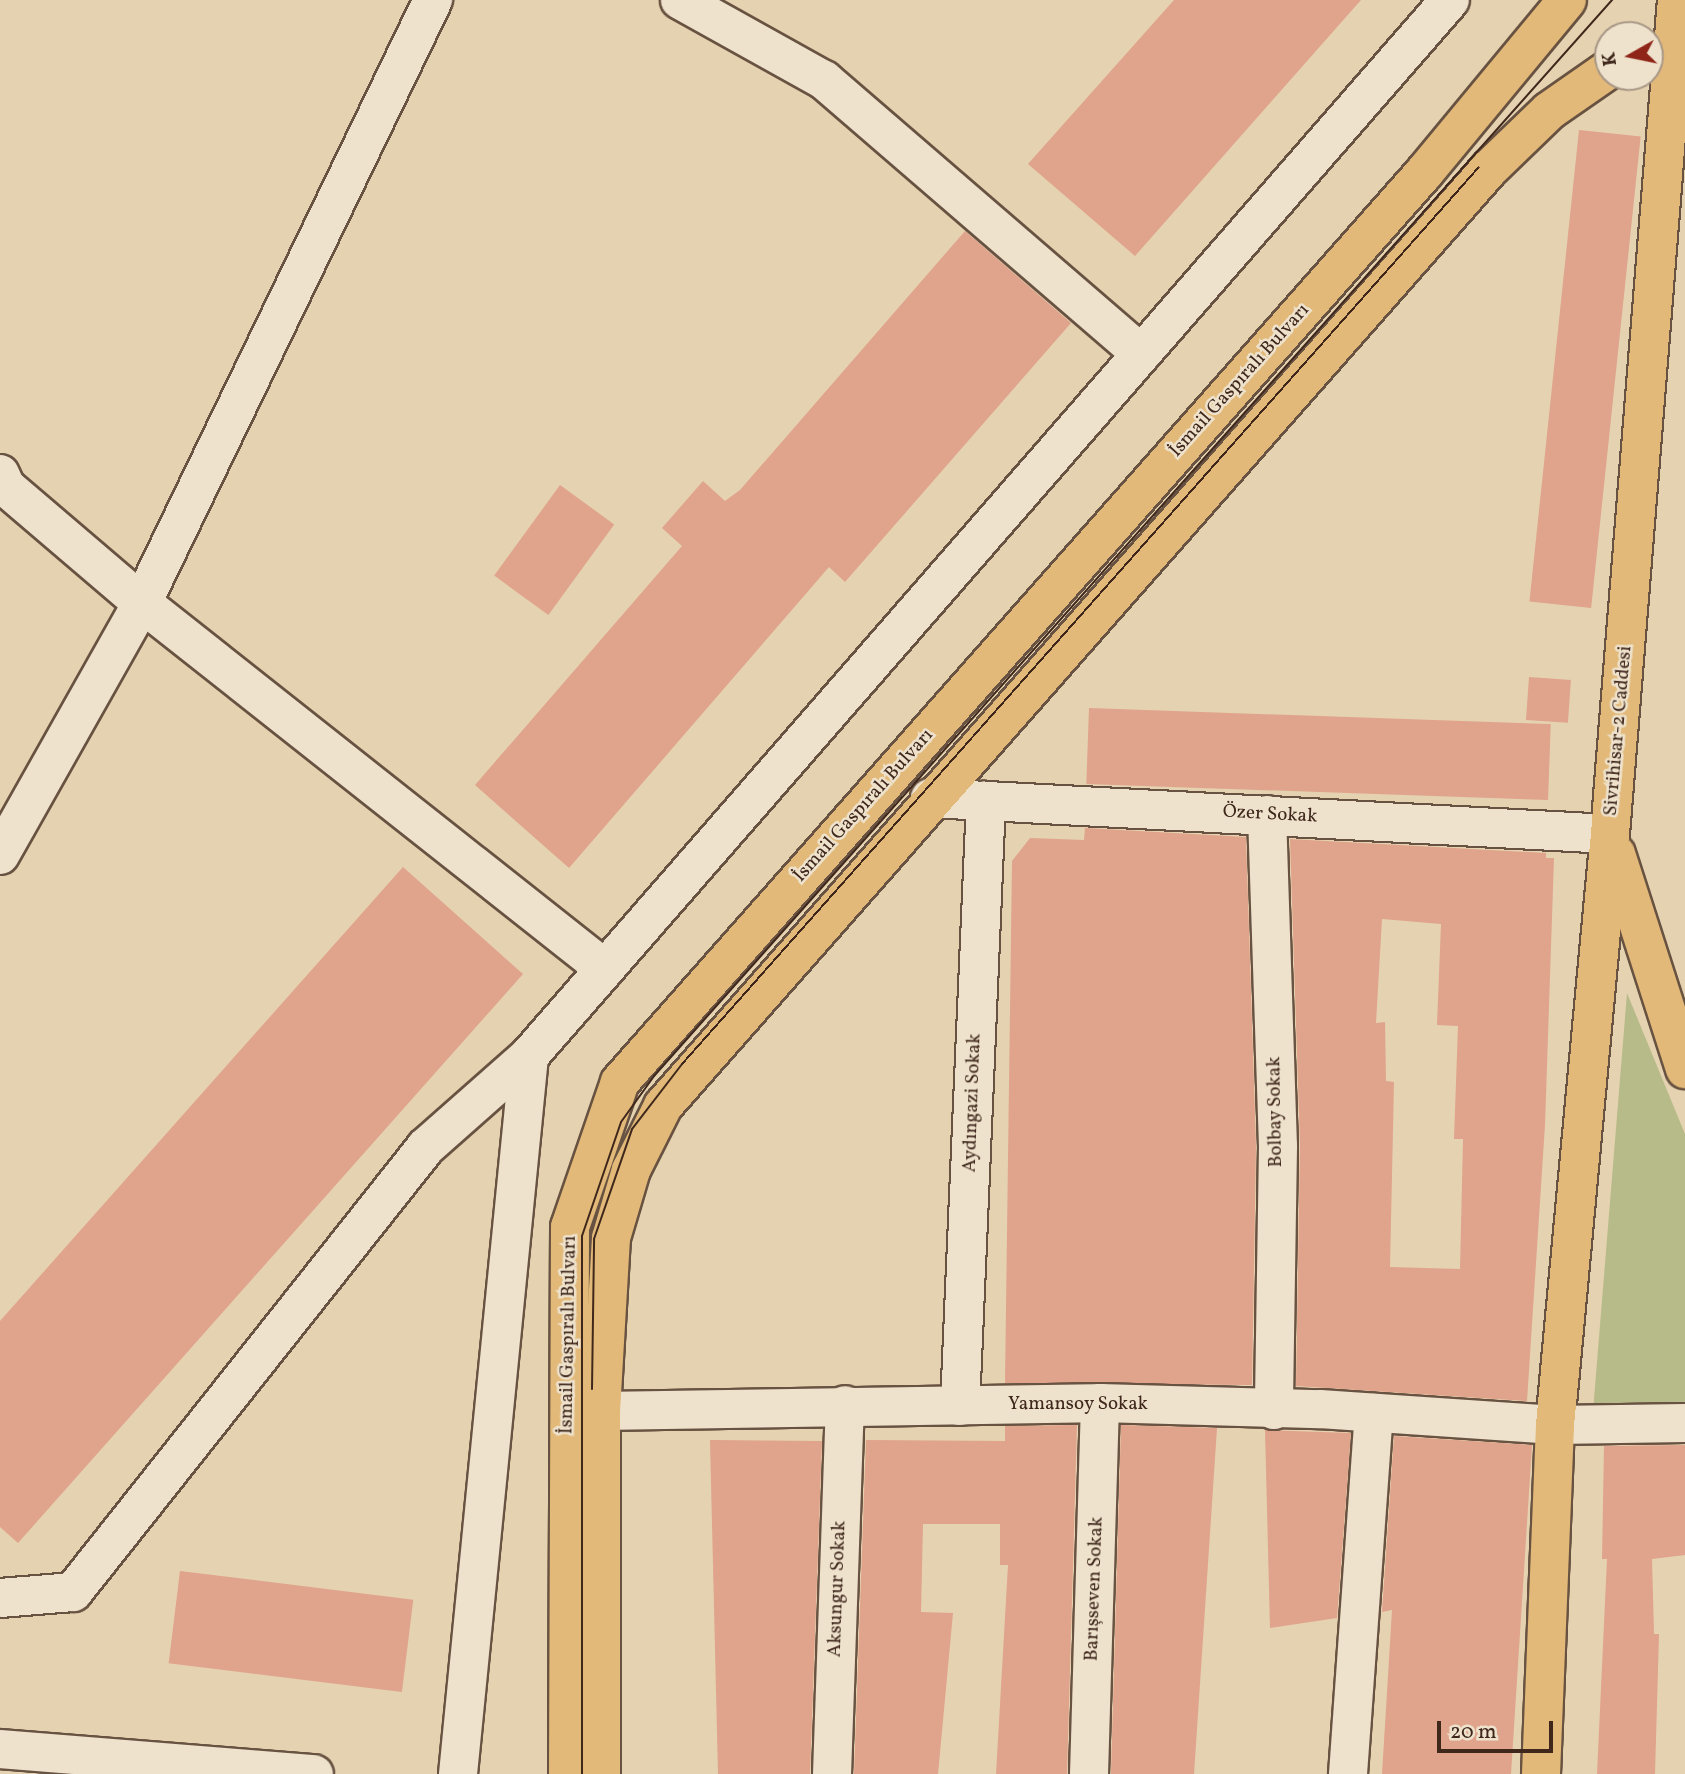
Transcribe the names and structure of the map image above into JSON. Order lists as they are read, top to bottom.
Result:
{
  "streets": {
    "main road": ["İsmail Gaspıralı Bulvarı", "Sivrihisar-2 Caddesi"],
    "street": [
      "Özer Sokak",
      "Aydıngazi Sokak",
      "Bolbay Sokak",
      "Yamansoy Sokak",
      "Aksungur Sokak",
      "Barışseven Sokak"
    ]
  },
  "crossings": [
    ["Sivrihisar-2 Caddesi", "Özer Sokak"],
    ["Özer Sokak", "Aydıngazi Sokak"],
    ["Özer Sokak", "Bolbay Sokak"],
    ["Aydıngazi Sokak", "Yamansoy Sokak"],
    ["Bolbay Sokak", "Yamansoy Sokak"],
    ["Yamansoy Sokak", "Aksungur Sokak"],
    ["Yamansoy Sokak", "Barışseven Sokak"]
  ],
  "scale_bar": "20 m",
  "north": "left"
}
